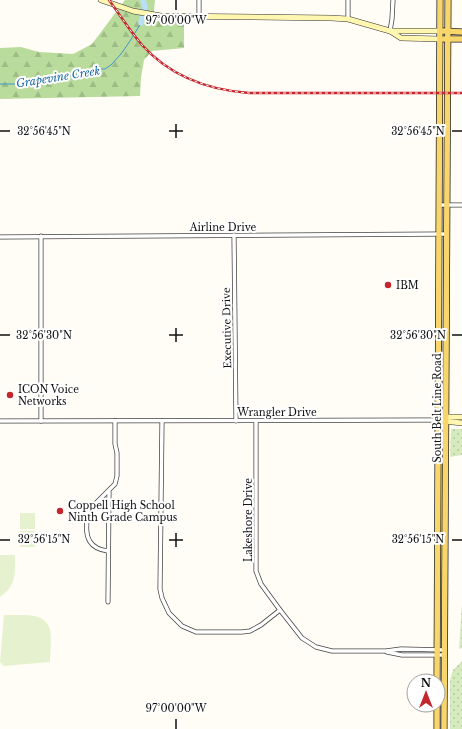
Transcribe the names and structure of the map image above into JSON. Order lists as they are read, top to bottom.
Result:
{
  "streets": {
    "main road": ["South Belt Line Road"],
    "street": [
      "Airline Drive",
      "Executive Drive",
      "Wrangler Drive",
      "Lakeshore Drive"
    ]
  },
  "crossings": [
    ["Airline Drive", "Executive Drive"],
    ["Airline Drive", "South Belt Line Road"],
    ["Executive Drive", "Wrangler Drive"],
    ["South Belt Line Road", "Wrangler Drive"],
    ["South Belt Line Road", "Lakeshore Drive"],
    ["Wrangler Drive", "Lakeshore Drive"]
  ],
  "water": ["Grapevine Creek"],
  "places": ["IBM", "ICON Voice Networks", "Coppell High School Ninth Grade Campus"],
  "north": "top",
  "coordinates": [
    "97°00'00\"W",
    "32°56'45\"N",
    "32°56'30\"N",
    "32°56'15\"N"
  ]
}
